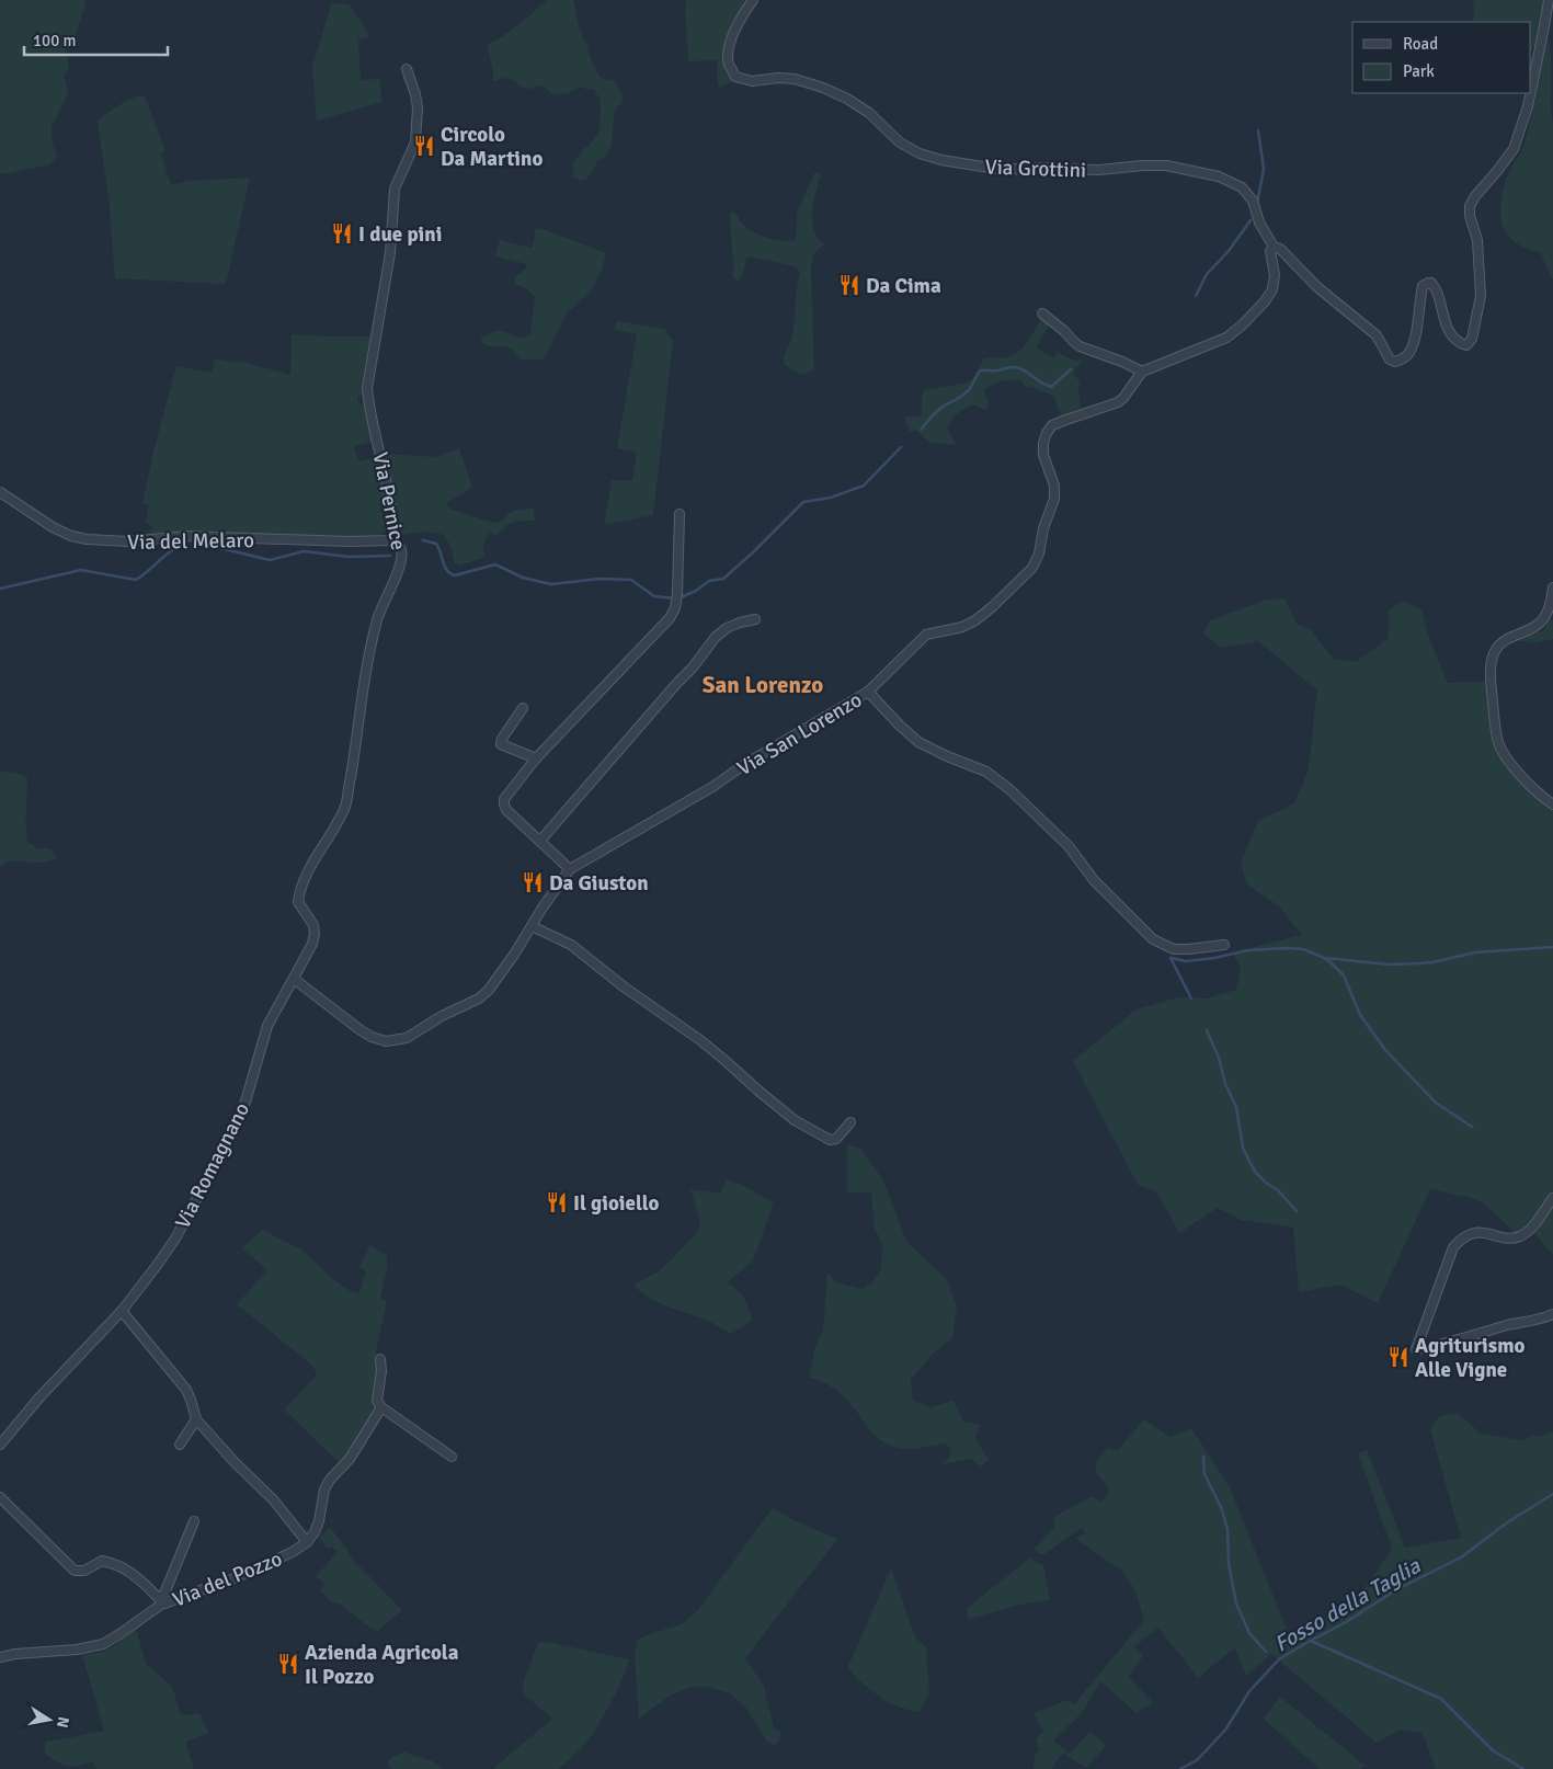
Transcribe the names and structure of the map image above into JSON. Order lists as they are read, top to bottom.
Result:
{
  "streets": {
    "street": [
      "Via Grottini",
      "Via Pernice",
      "Via del Melaro",
      "Via San Lorenzo",
      "Via Romagnano",
      "Via del Pozzo"
    ]
  },
  "crossings": [
    ["Via Pernice", "Via del Melaro"],
    ["Via Pernice", "Via San Lorenzo"],
    ["Via Pernice", "Via Romagnano"],
    ["Via San Lorenzo", "Via Romagnano"]
  ],
  "districts": ["San Lorenzo"],
  "water": ["Fosso della Taglia"],
  "places": {
    "restaurant": [
      "Circolo Da Martino",
      "I due pini",
      "Da Cima",
      "Da Giuston",
      "Il gioiello",
      "Agriturismo Alle Vigne",
      "Azienda Agricola Il Pozzo"
    ]
  },
  "legend": ["Road", "Park"],
  "scale_bar": "100 m",
  "north": "right"
}
